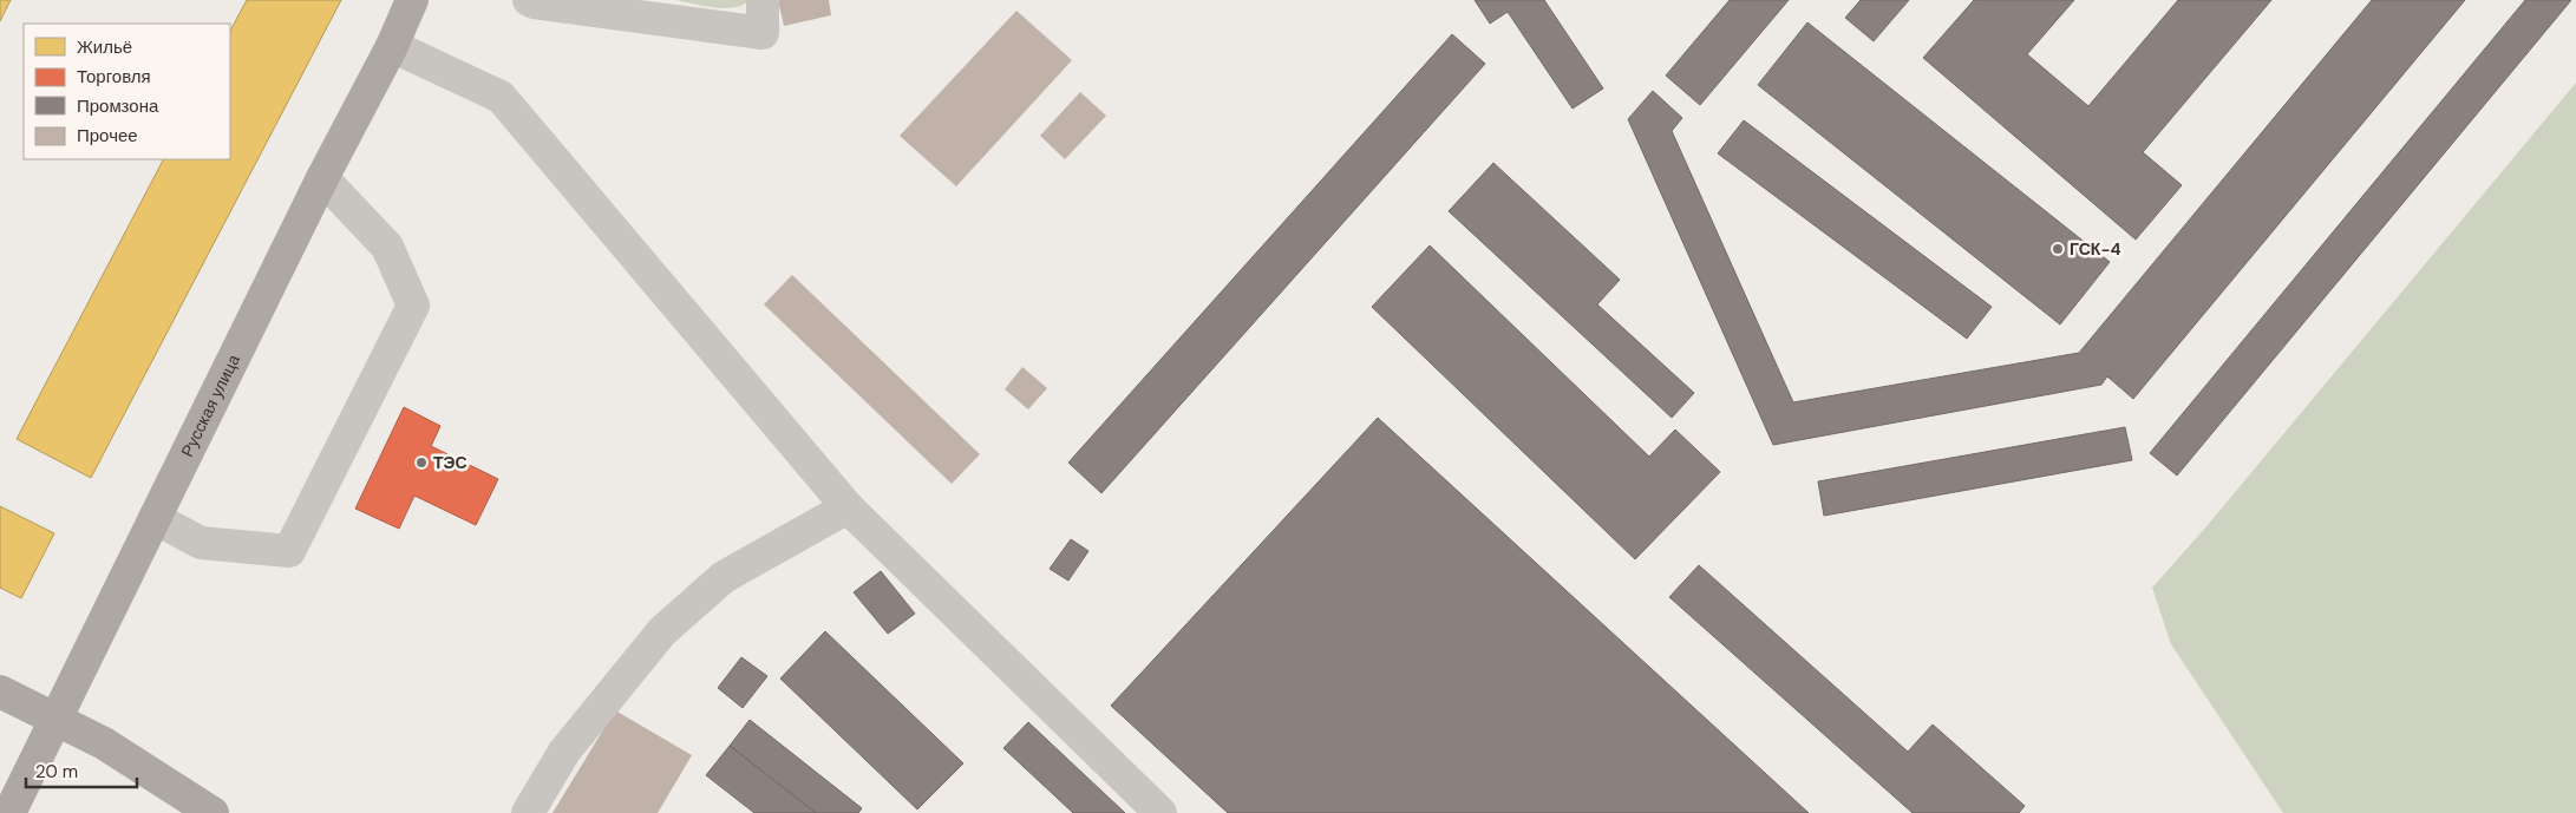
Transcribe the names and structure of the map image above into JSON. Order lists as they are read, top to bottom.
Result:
{
  "streets": {
    "main road": ["Русская улица"]
  },
  "places": ["ГСК-4", "ТЭС"],
  "legend": [
    "Жильё",
    "Торговля",
    "Промзона",
    "Прочее"
  ],
  "scale_bar": "20 m"
}
